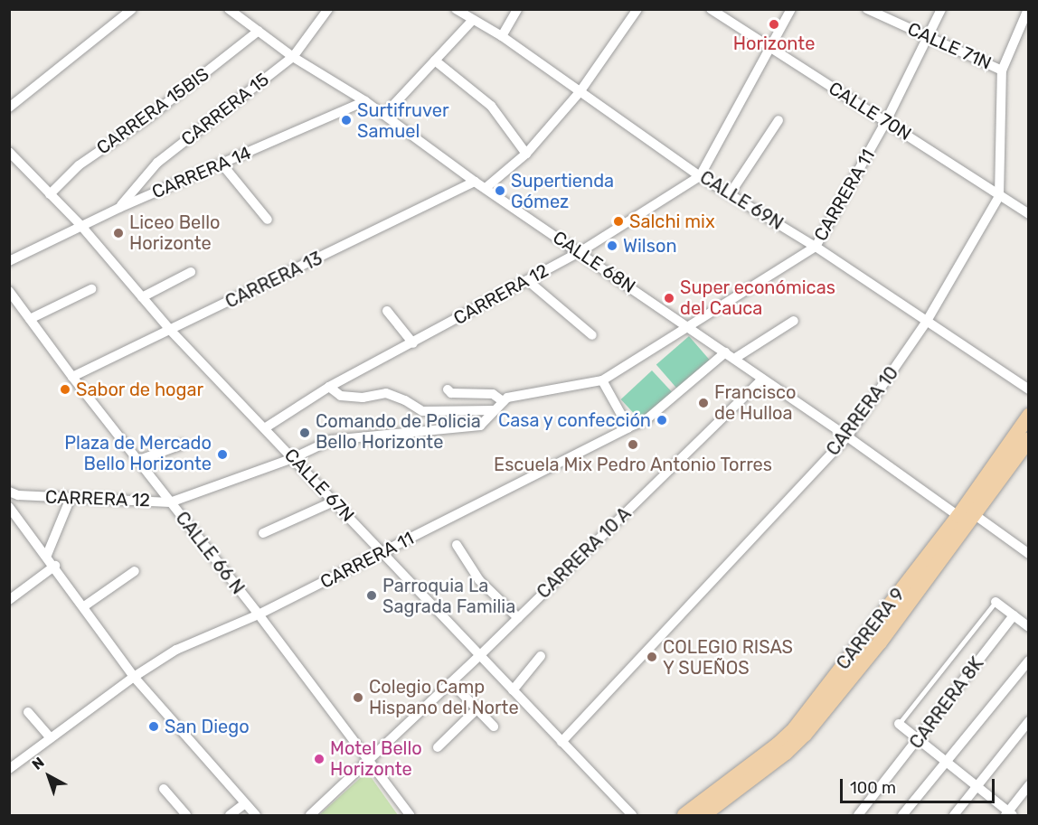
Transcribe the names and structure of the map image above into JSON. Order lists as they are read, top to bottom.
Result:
{
  "streets": {
    "main road": ["CARRERA 9"],
    "street": [
      "CALLE 71N",
      "CARRERA 15",
      "CARRERA 15BIS",
      "CALLE 70N",
      "CARRERA 14",
      "CARRERA 11",
      "CALLE 69N",
      "CALLE 68N",
      "CARRERA 13",
      "CARRERA 12",
      "CARRERA 10",
      "CALLE 67N",
      "CALLE 66 N",
      "CARRERA 10 A",
      "CARRERA 8K"
    ]
  },
  "crossings": [
    ["CALLE 71N", "CARRERA 11"],
    ["CALLE 71N", "CARRERA 10"],
    ["CARRERA 15", "CARRERA 14"],
    ["CARRERA 15", "CALLE 68N"],
    ["CARRERA 15BIS", "CALLE 68N"],
    ["CARRERA 15BIS", "CALLE 67N"],
    ["CALLE 70N", "CARRERA 11"],
    ["CALLE 70N", "CARRERA 12"],
    ["CALLE 70N", "CARRERA 10"],
    ["CARRERA 14", "CALLE 68N"],
    ["CARRERA 14", "CALLE 67N"],
    ["CARRERA 11", "CALLE 69N"],
    ["CARRERA 11", "CALLE 68N"],
    ["CARRERA 11", "CARRERA 12"],
    ["CARRERA 11", "CALLE 67N"],
    ["CARRERA 11", "CALLE 66 N"],
    ["CALLE 69N", "CARRERA 12"],
    ["CALLE 69N", "CARRERA 10"],
    ["CALLE 68N", "CARRERA 13"],
    ["CALLE 68N", "CARRERA 12"],
    ["CALLE 68N", "CARRERA 10"],
    ["CALLE 68N", "CARRERA 10 A"],
    ["CALLE 68N", "CARRERA 9"],
    ["CARRERA 13", "CALLE 67N"],
    ["CARRERA 13", "CALLE 66 N"],
    ["CARRERA 12", "CALLE 67N"],
    ["CARRERA 12", "CALLE 66 N"],
    ["CARRERA 10", "CALLE 67N"],
    ["CALLE 67N", "CARRERA 10 A"],
    ["CALLE 66 N", "CARRERA 10 A"]
  ],
  "places": [
    "Horizonte",
    "Surtifruver Samuel",
    "Supertienda Gómez",
    "Salchi mix",
    "Liceo Bello Horizonte",
    "Wilson",
    "Super económicas del Cauca",
    "Sabor de hogar",
    "Francisco de Hulloa",
    "Casa y confección",
    "Comando de Policia Bello Horizonte",
    "Escuela Mix Pedro Antonio Torres",
    "Plaza de Mercado Bello Horizonte",
    "Parroquia La Sagrada Familia",
    "COLEGIO RISAS Y SUEÑOS",
    "Colegio Camp Hispano del Norte",
    "San Diego",
    "Motel Bello Horizonte"
  ],
  "scale_bar": "100 m",
  "north": "top left"
}
